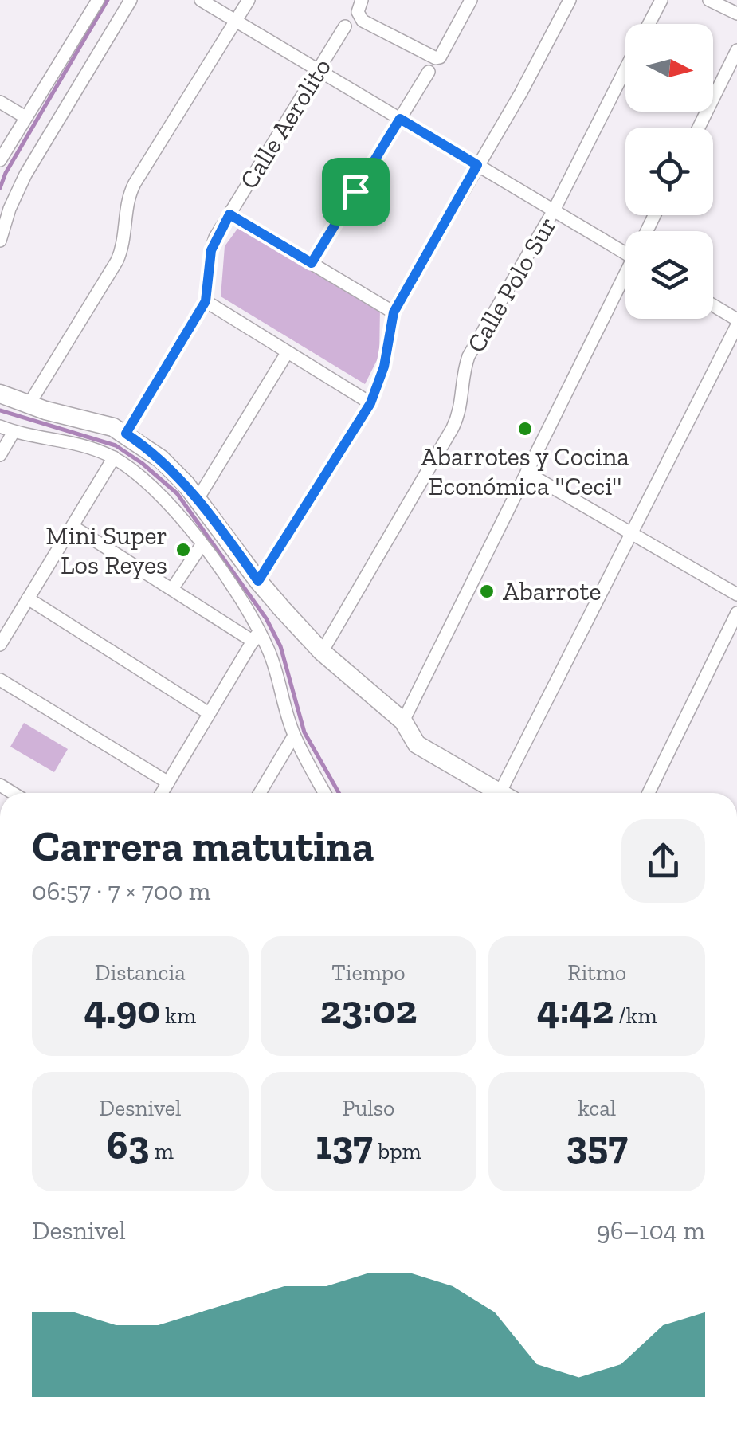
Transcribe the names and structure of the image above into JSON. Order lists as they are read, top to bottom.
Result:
{
  "streets": {
    "street": ["Calle Aerolito", "Calle Polo Sur"]
  },
  "places": ["Abarrotes y Cocina Económica ''Ceci''", "Mini Super Los Reyes", "Abarrote"],
  "north": "right",
  "page": {
    "heading": ["Carrera matutina", "06:57 · 7 × 700 m"],
    "stats": [
      ["Distancia", "4.90 km"],
      ["Tiempo", "23:02"],
      ["Ritmo", "4:42 /km"],
      ["Desnivel", "63 m"],
      ["Pulso", "137 bpm"],
      ["kcal", "357"]
    ],
    "chart": ["Desnivel", "96–104 m"]
  }
}
